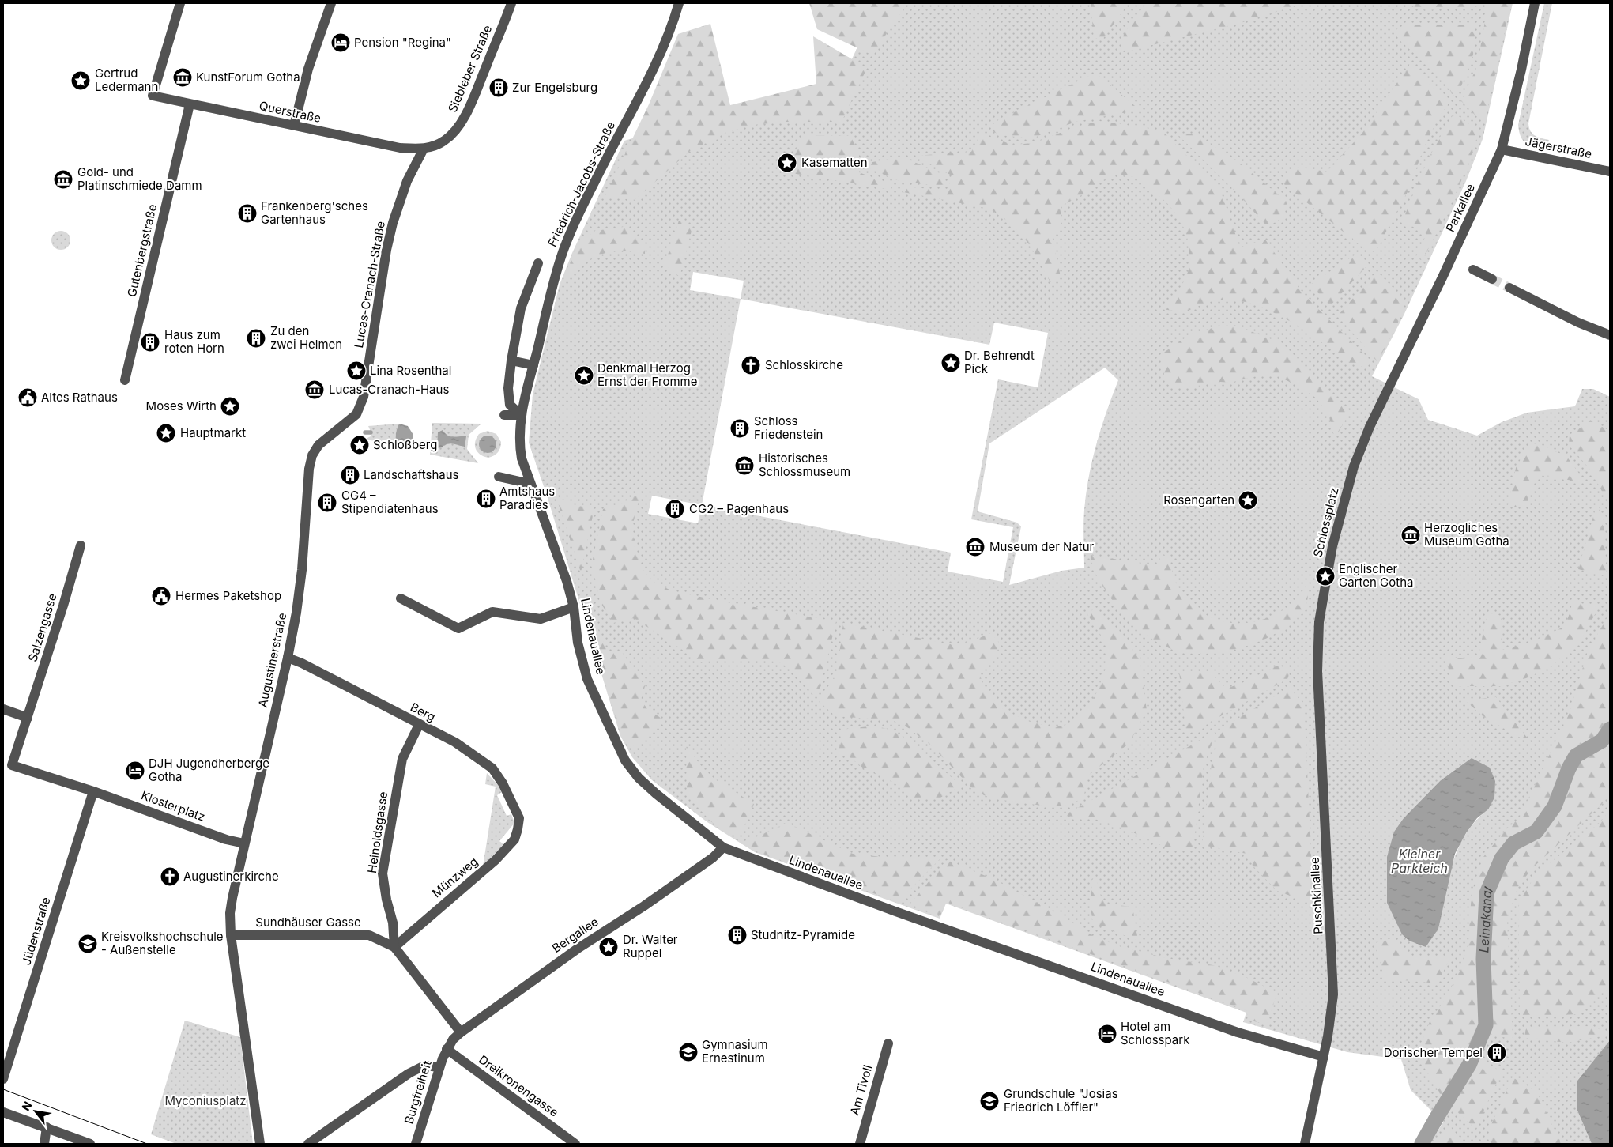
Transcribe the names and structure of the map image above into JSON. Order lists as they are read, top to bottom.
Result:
{
  "streets": {
    "street": [
      "Siebleber Straße",
      "Querstraße",
      "Jägerstraße",
      "Friedrich-Jacobs-Straße",
      "Parkallee",
      "Gutenbergstraße",
      "Lucas-Cranach-Straße",
      "Schlossplatz",
      "Salzengasse",
      "Lindenauallee",
      "Augustinerstraße",
      "Berg",
      "Klosterplatz",
      "Heinoldsgasse",
      "Münzweg",
      "Puschkinallee",
      "Sundhäuser Gasse",
      "Jüdenstraße",
      "Bergallee",
      "Dreikronengasse",
      "Am Tivoli",
      "Burgfreiheit"
    ]
  },
  "crossings": [
    ["Siebleber Straße", "Querstraße"],
    ["Siebleber Straße", "Lucas-Cranach-Straße"],
    ["Querstraße", "Gutenbergstraße"],
    ["Querstraße", "Lucas-Cranach-Straße"],
    ["Jägerstraße", "Parkallee"],
    ["Friedrich-Jacobs-Straße", "Lindenauallee"],
    ["Parkallee", "Schlossplatz"],
    ["Lucas-Cranach-Straße", "Augustinerstraße"],
    ["Schlossplatz", "Puschkinallee"],
    ["Salzengasse", "Klosterplatz"],
    ["Salzengasse", "Jüdenstraße"],
    ["Lindenauallee", "Puschkinallee"],
    ["Lindenauallee", "Bergallee"],
    ["Augustinerstraße", "Berg"],
    ["Augustinerstraße", "Klosterplatz"],
    ["Augustinerstraße", "Sundhäuser Gasse"],
    ["Berg", "Heinoldsgasse"],
    ["Berg", "Münzweg"],
    ["Klosterplatz", "Jüdenstraße"],
    ["Heinoldsgasse", "Münzweg"],
    ["Heinoldsgasse", "Sundhäuser Gasse"],
    ["Münzweg", "Sundhäuser Gasse"],
    ["Sundhäuser Gasse", "Bergallee"],
    ["Bergallee", "Dreikronengasse"],
    ["Bergallee", "Burgfreiheit"],
    ["Dreikronengasse", "Burgfreiheit"]
  ],
  "water": ["Kleiner Parkteich", "Leinakanal"],
  "parks": ["Myconiusplatz"],
  "places": {
    "hotel": ["Pension \"Regina\"", "DJH Jugendherberge Gotha", "Hotel am Schlosspark"],
    "museum": [
      "KunstForum Gotha",
      "Gold- und Platinschmiede Damm",
      "Lucas-Cranach-Haus",
      "Historisches Schlossmuseum",
      "Herzogliches Museum Gotha",
      "Museum der Natur"
    ],
    "place": [
      "Gertrud Ledermann",
      "Kasematten",
      "Dr. Behrendt Pick",
      "Lina Rosenthal",
      "Denkmal Herzog Ernst der Fromme",
      "Moses Wirth",
      "Hauptmarkt",
      "Schloßberg",
      "Rosengarten",
      "Englischer Garten Gotha",
      "Dr. Walter Ruppel"
    ],
    "building": [
      "Zur Engelsburg",
      "Frankenberg'sches Gartenhaus",
      "Zu den zwei Helmen",
      "Haus zum roten Horn",
      "Schloss Friedenstein",
      "Landschaftshaus",
      "Amtshaus Paradies",
      "CG4 – Stipendiatenhaus",
      "CG2 – Pagenhaus",
      "Studnitz-Pyramide",
      "Dorischer Tempel"
    ],
    "church": ["Schlosskirche", "Augustinerkirche"],
    "public building": ["Altes Rathaus", "Hermes Paketshop"],
    "school or university": ["Kreisvolkshochschule - Außenstelle", "Gymnasium Ernestinum", "Grundschule \"Josias Friedrich Löffler\""]
  },
  "north": "top left"
}
